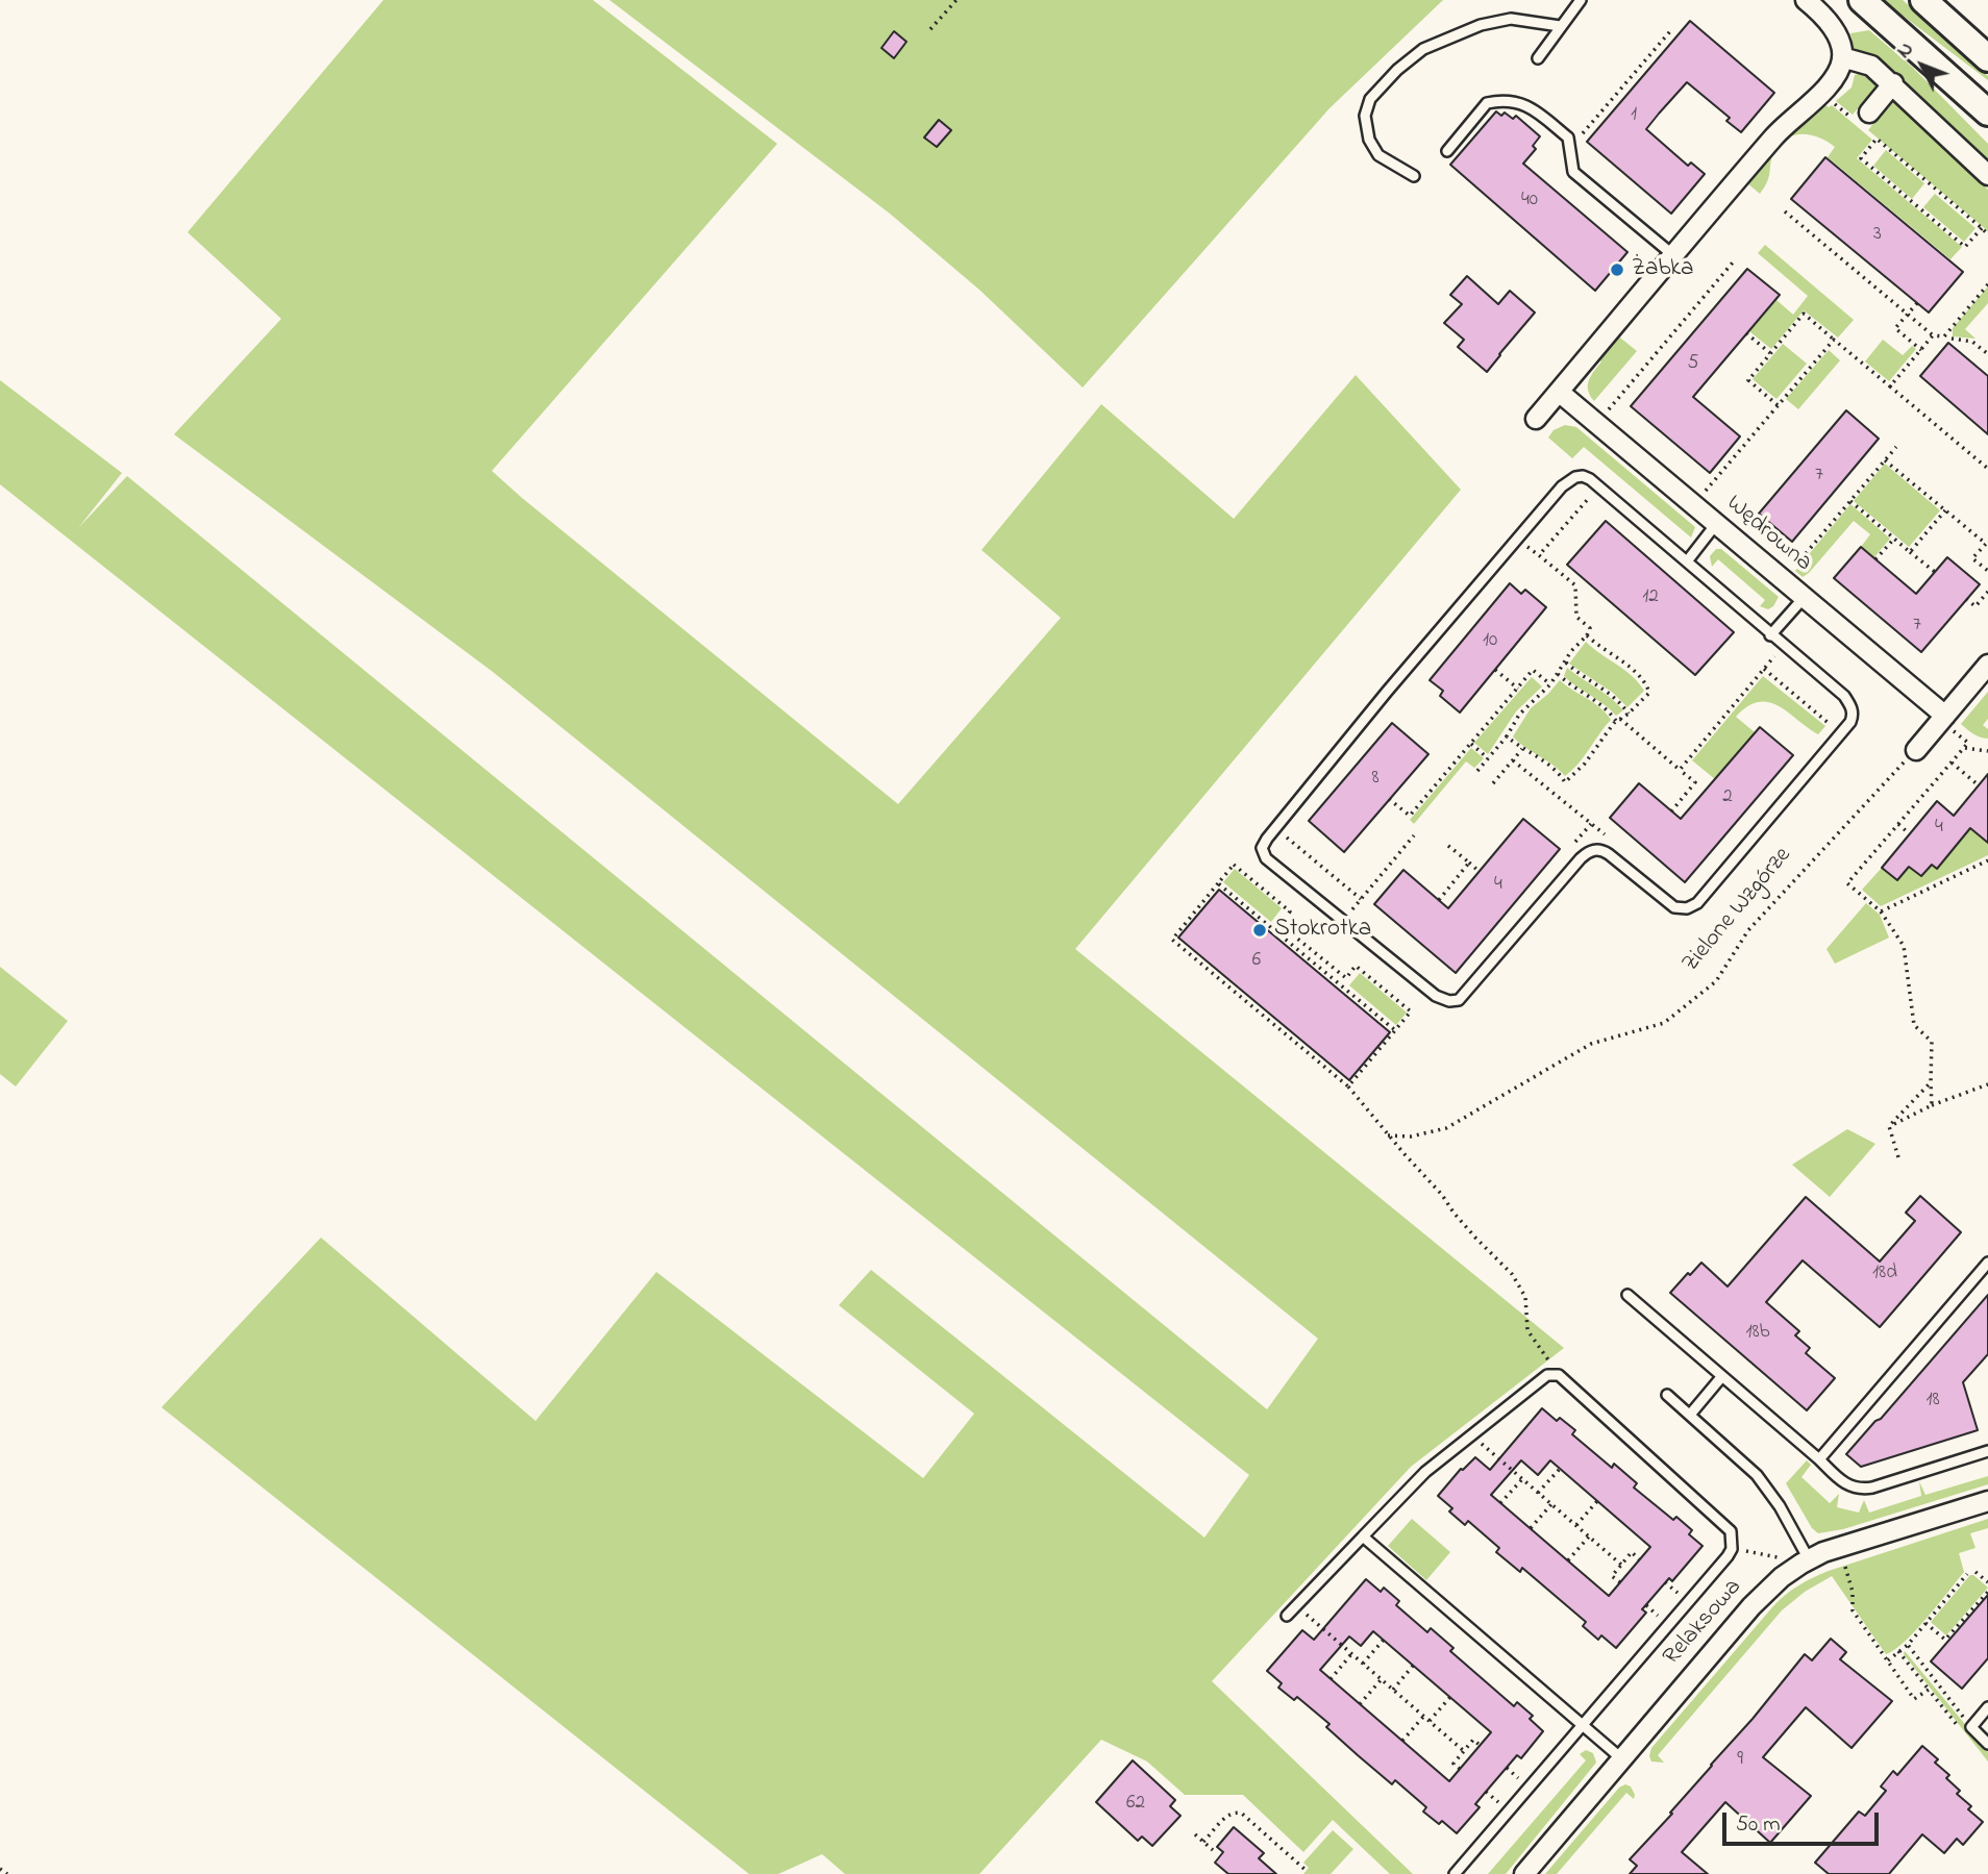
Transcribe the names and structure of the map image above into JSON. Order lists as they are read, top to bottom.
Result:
{
  "streets": {
    "street": ["Wędrowna", "Relaksowa"],
    "path": ["Zielone Wzgórze"]
  },
  "places": ["Żabka", "Stokrotka"],
  "house_numbers": [
    "1",
    "40",
    "3",
    "5",
    "7",
    "12",
    "7",
    "10",
    "8",
    "2",
    "4",
    "4",
    "6",
    "18d",
    "18b",
    "18",
    "9",
    "62"
  ],
  "scale_bar": "50 m",
  "north": "top left"
}
